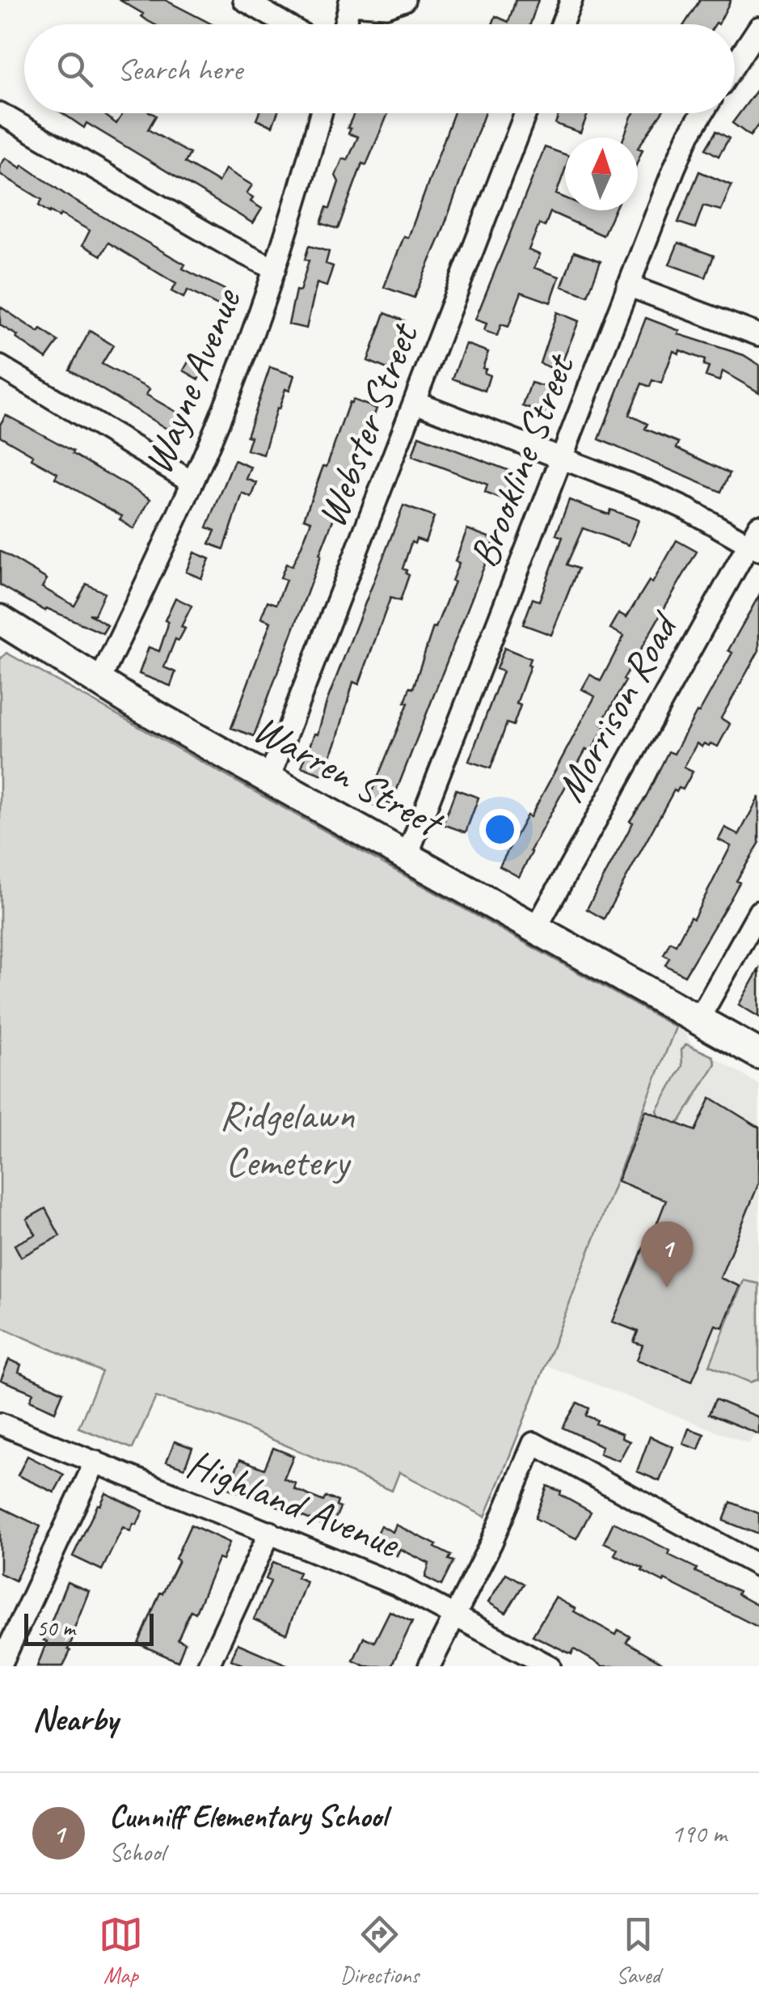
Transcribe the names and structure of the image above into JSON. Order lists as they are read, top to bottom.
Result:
{
  "streets": {
    "street": [
      "Wayne Avenue",
      "Webster Street",
      "Brookline Street",
      "Morrison Road",
      "Warren Street",
      "Highland Avenue"
    ]
  },
  "crossings": [
    ["Wayne Avenue", "Warren Street"],
    ["Webster Street", "Warren Street"],
    ["Brookline Street", "Warren Street"],
    ["Morrison Road", "Warren Street"]
  ],
  "parks": ["Ridgelawn Cemetery"],
  "scale_bar": "50 m",
  "north": "top",
  "page": {
    "search": "Search here",
    "pins": "1",
    "scale": "50 m",
    "heading": "Nearby",
    "list": [
      {
        "mark": "1",
        "name": "Cunniff Elementary School",
        "note": "School",
        "value": "190 m"
      }
    ],
    "nav": ["Map", "Directions", "Saved"]
  }
}
